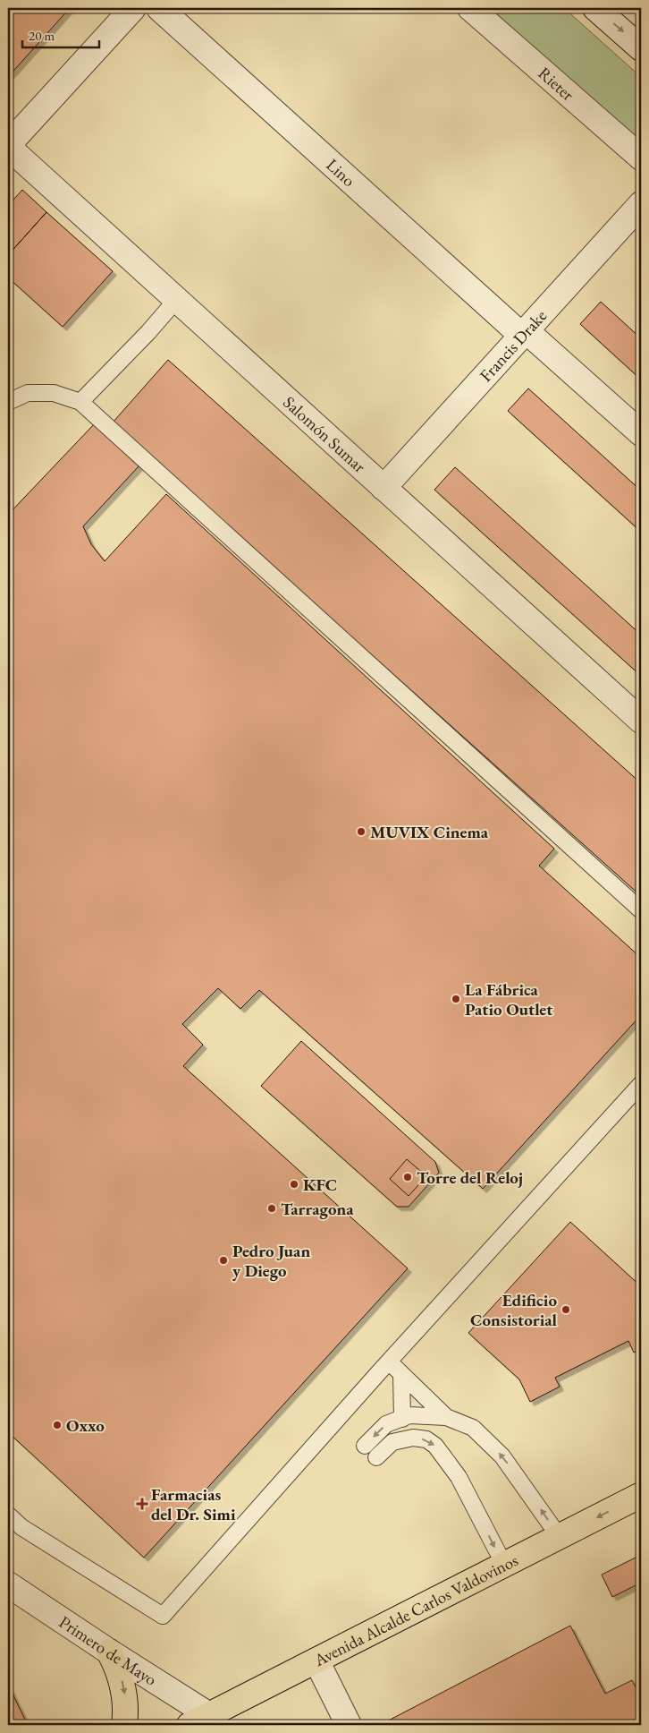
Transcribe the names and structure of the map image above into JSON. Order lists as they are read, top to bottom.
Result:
{
  "streets": {
    "main road": ["Avenida Alcalde Carlos Valdovinos"],
    "street": [
      "Rieter",
      "Lino",
      "Francis Drake",
      "Salomón Sumar",
      "Primero de Mayo"
    ]
  },
  "crossings": [
    ["Lino", "Francis Drake"],
    ["Francis Drake", "Salomón Sumar"],
    ["Avenida Alcalde Carlos Valdovinos", "Primero de Mayo"]
  ],
  "places": {
    "other": [
      "MUVIX Cinema",
      "La Fábrica Patio Outlet",
      "Torre del Reloj",
      "KFC",
      "Tarragona",
      "Pedro Juan y Diego",
      "Edificio Consistorial",
      "Oxxo"
    ],
    "health": ["Farmacias del Dr. Simi"]
  },
  "scale_bar": "20 m"
}
